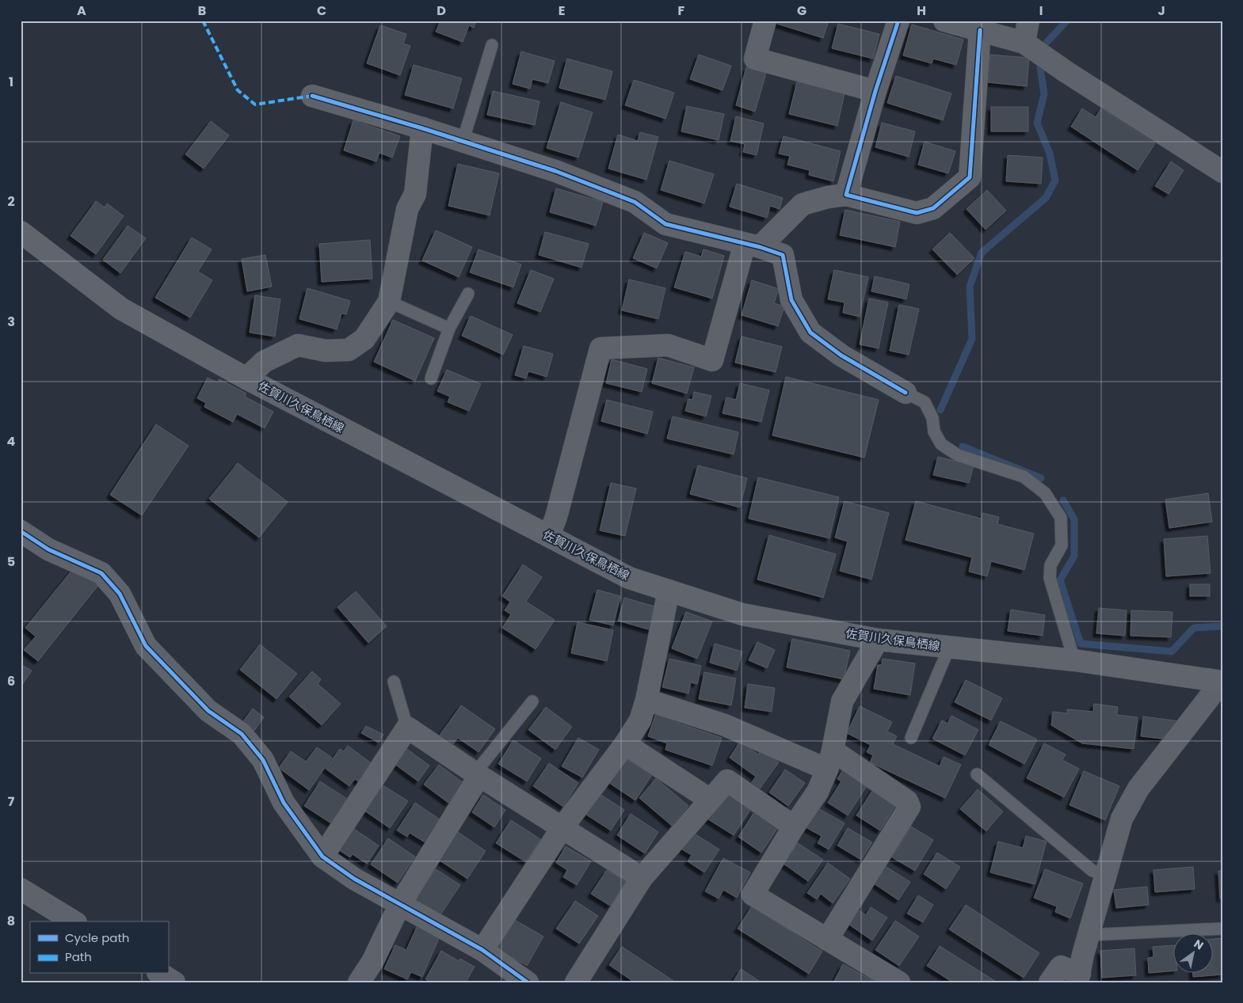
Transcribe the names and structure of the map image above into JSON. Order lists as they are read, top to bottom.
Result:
{
  "streets": {
    "main road": ["佐賀川久保鳥栖線"]
  },
  "legend": ["Cycle path", "Path"],
  "north": "top right",
  "grid": {
    "columns": [
      "A",
      "B",
      "C",
      "D",
      "E",
      "F",
      "G",
      "H",
      "I",
      "J"
    ],
    "rows": [
      "1",
      "2",
      "3",
      "4",
      "5",
      "6",
      "7",
      "8"
    ]
  }
}
